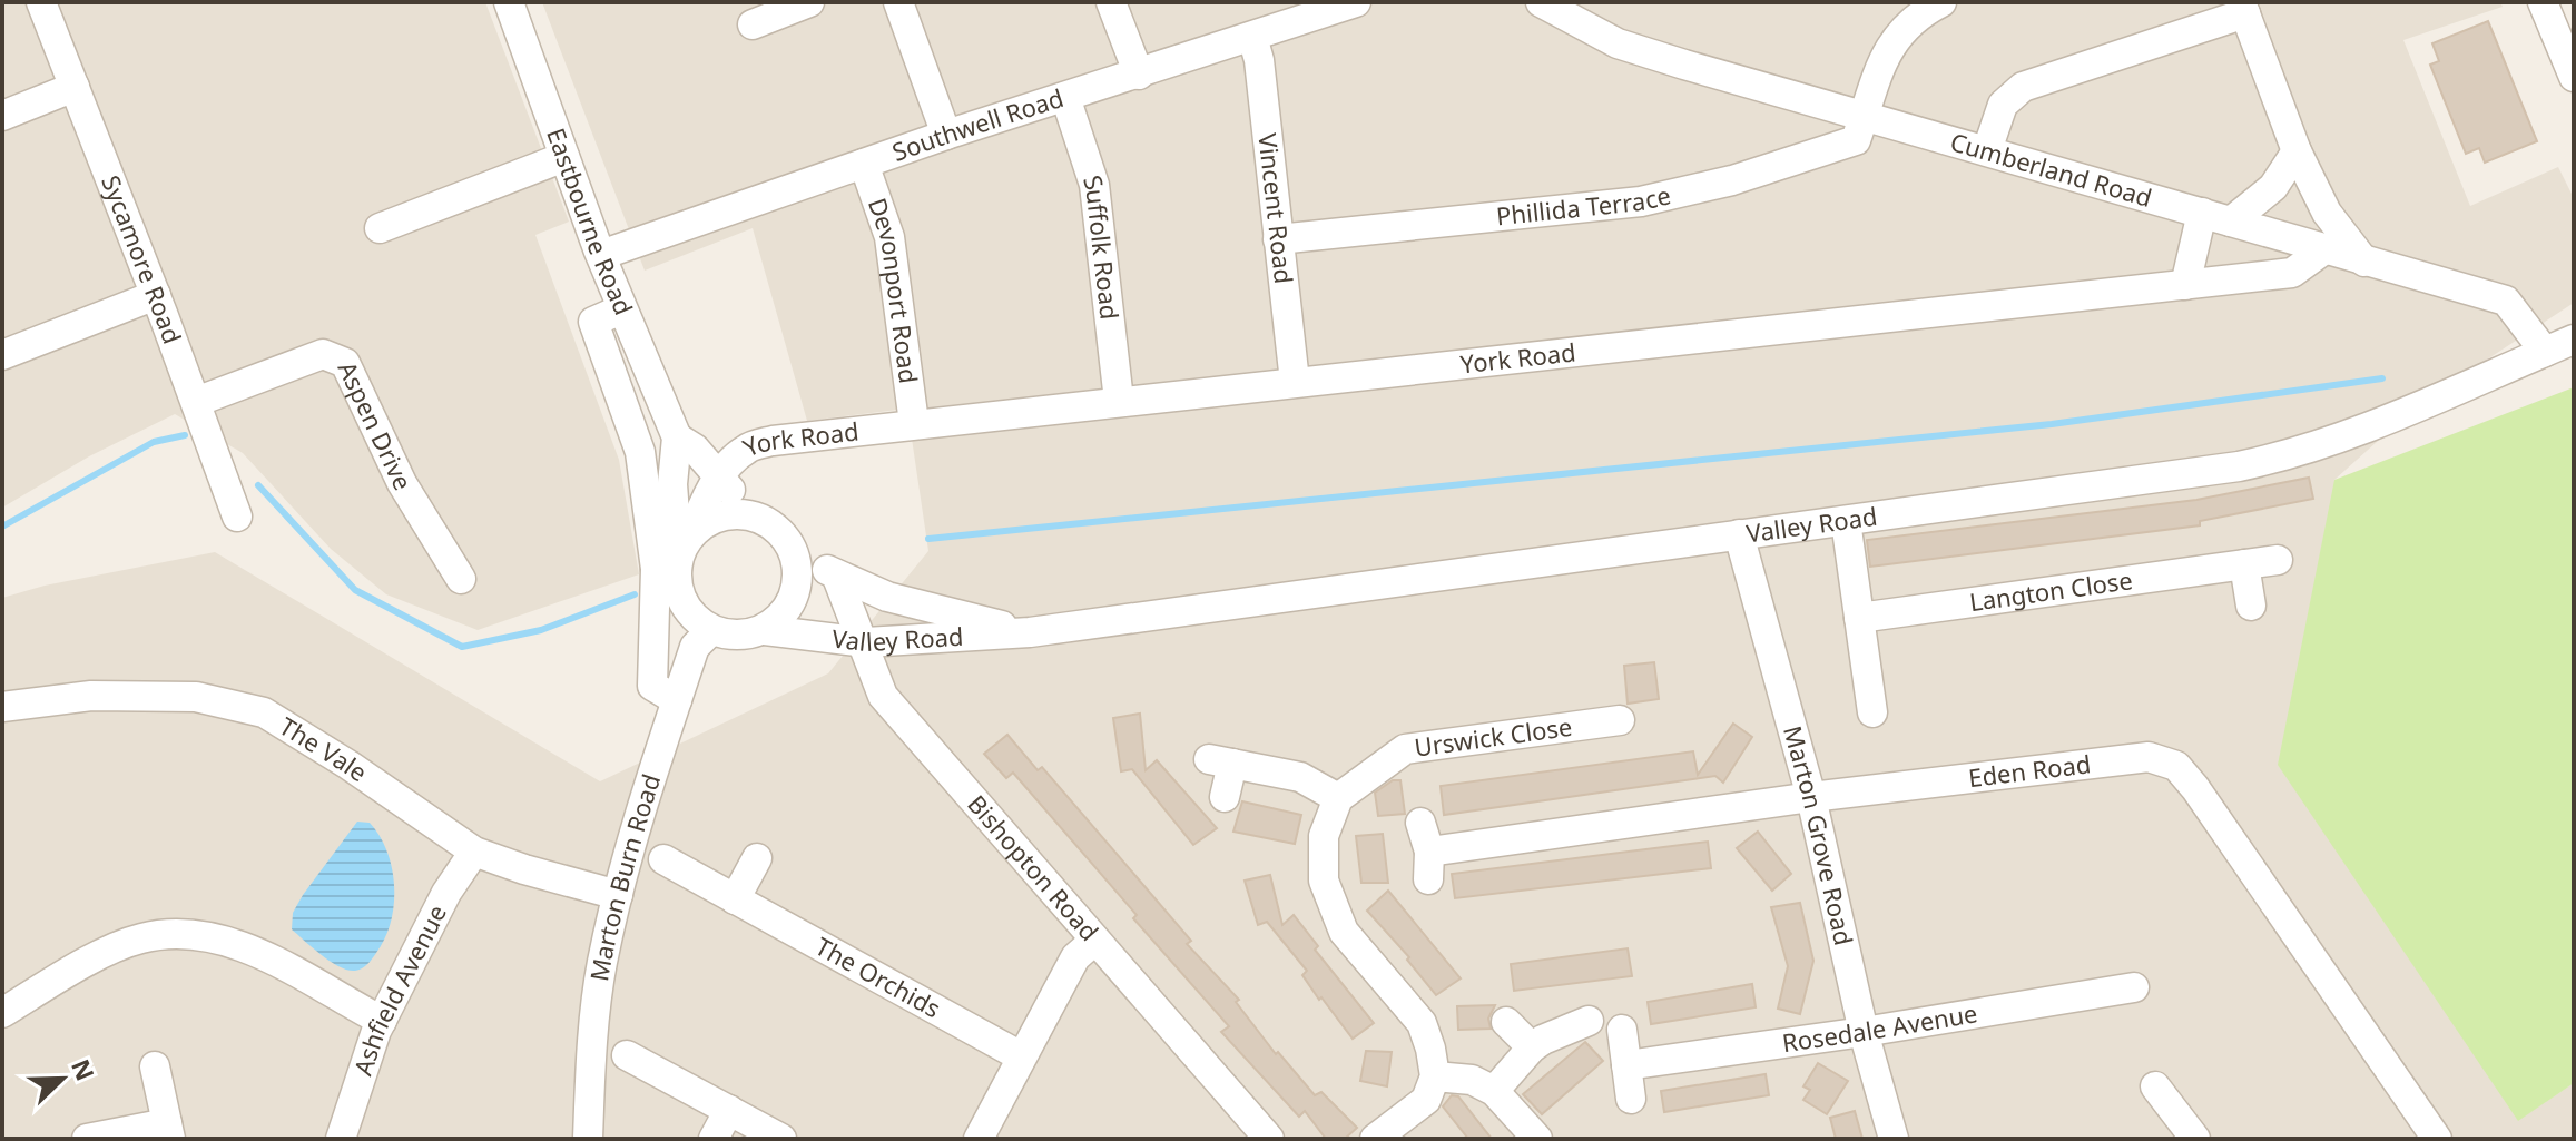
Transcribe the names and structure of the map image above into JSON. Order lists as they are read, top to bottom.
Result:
{
  "streets": {
    "street": [
      "Southwell Road",
      "Cumberland Road",
      "Phillida Terrace",
      "Vincent Road",
      "Eastbourne Road",
      "Suffolk Road",
      "Sycamore Road",
      "Devonport Road",
      "York Road",
      "Aspen Drive",
      "Valley Road",
      "Langton Close",
      "Urswick Close",
      "The Vale",
      "Eden Road",
      "Marton Grove Road",
      "Bishopton Road",
      "Marton Burn Road",
      "The Orchids",
      "Ashfield Avenue",
      "Rosedale Avenue"
    ]
  },
  "crossings": [
    ["Southwell Road", "Vincent Road"],
    ["Southwell Road", "Eastbourne Road"],
    ["Southwell Road", "Suffolk Road"],
    ["Southwell Road", "Devonport Road"],
    ["Cumberland Road", "Phillida Terrace"],
    ["Cumberland Road", "York Road"],
    ["Cumberland Road", "Valley Road"],
    ["Phillida Terrace", "Vincent Road"],
    ["Vincent Road", "York Road"],
    ["Suffolk Road", "York Road"],
    ["Sycamore Road", "Aspen Drive"],
    ["Devonport Road", "York Road"],
    ["York Road", "Valley Road"],
    ["York Road", "Marton Burn Road"],
    ["Valley Road", "Marton Grove Road"],
    ["Valley Road", "Bishopton Road"],
    ["Valley Road", "Marton Burn Road"],
    ["The Vale", "Marton Burn Road"],
    ["The Vale", "Ashfield Avenue"],
    ["Eden Road", "Marton Grove Road"],
    ["Marton Grove Road", "Rosedale Avenue"]
  ],
  "north": "top right"
}
